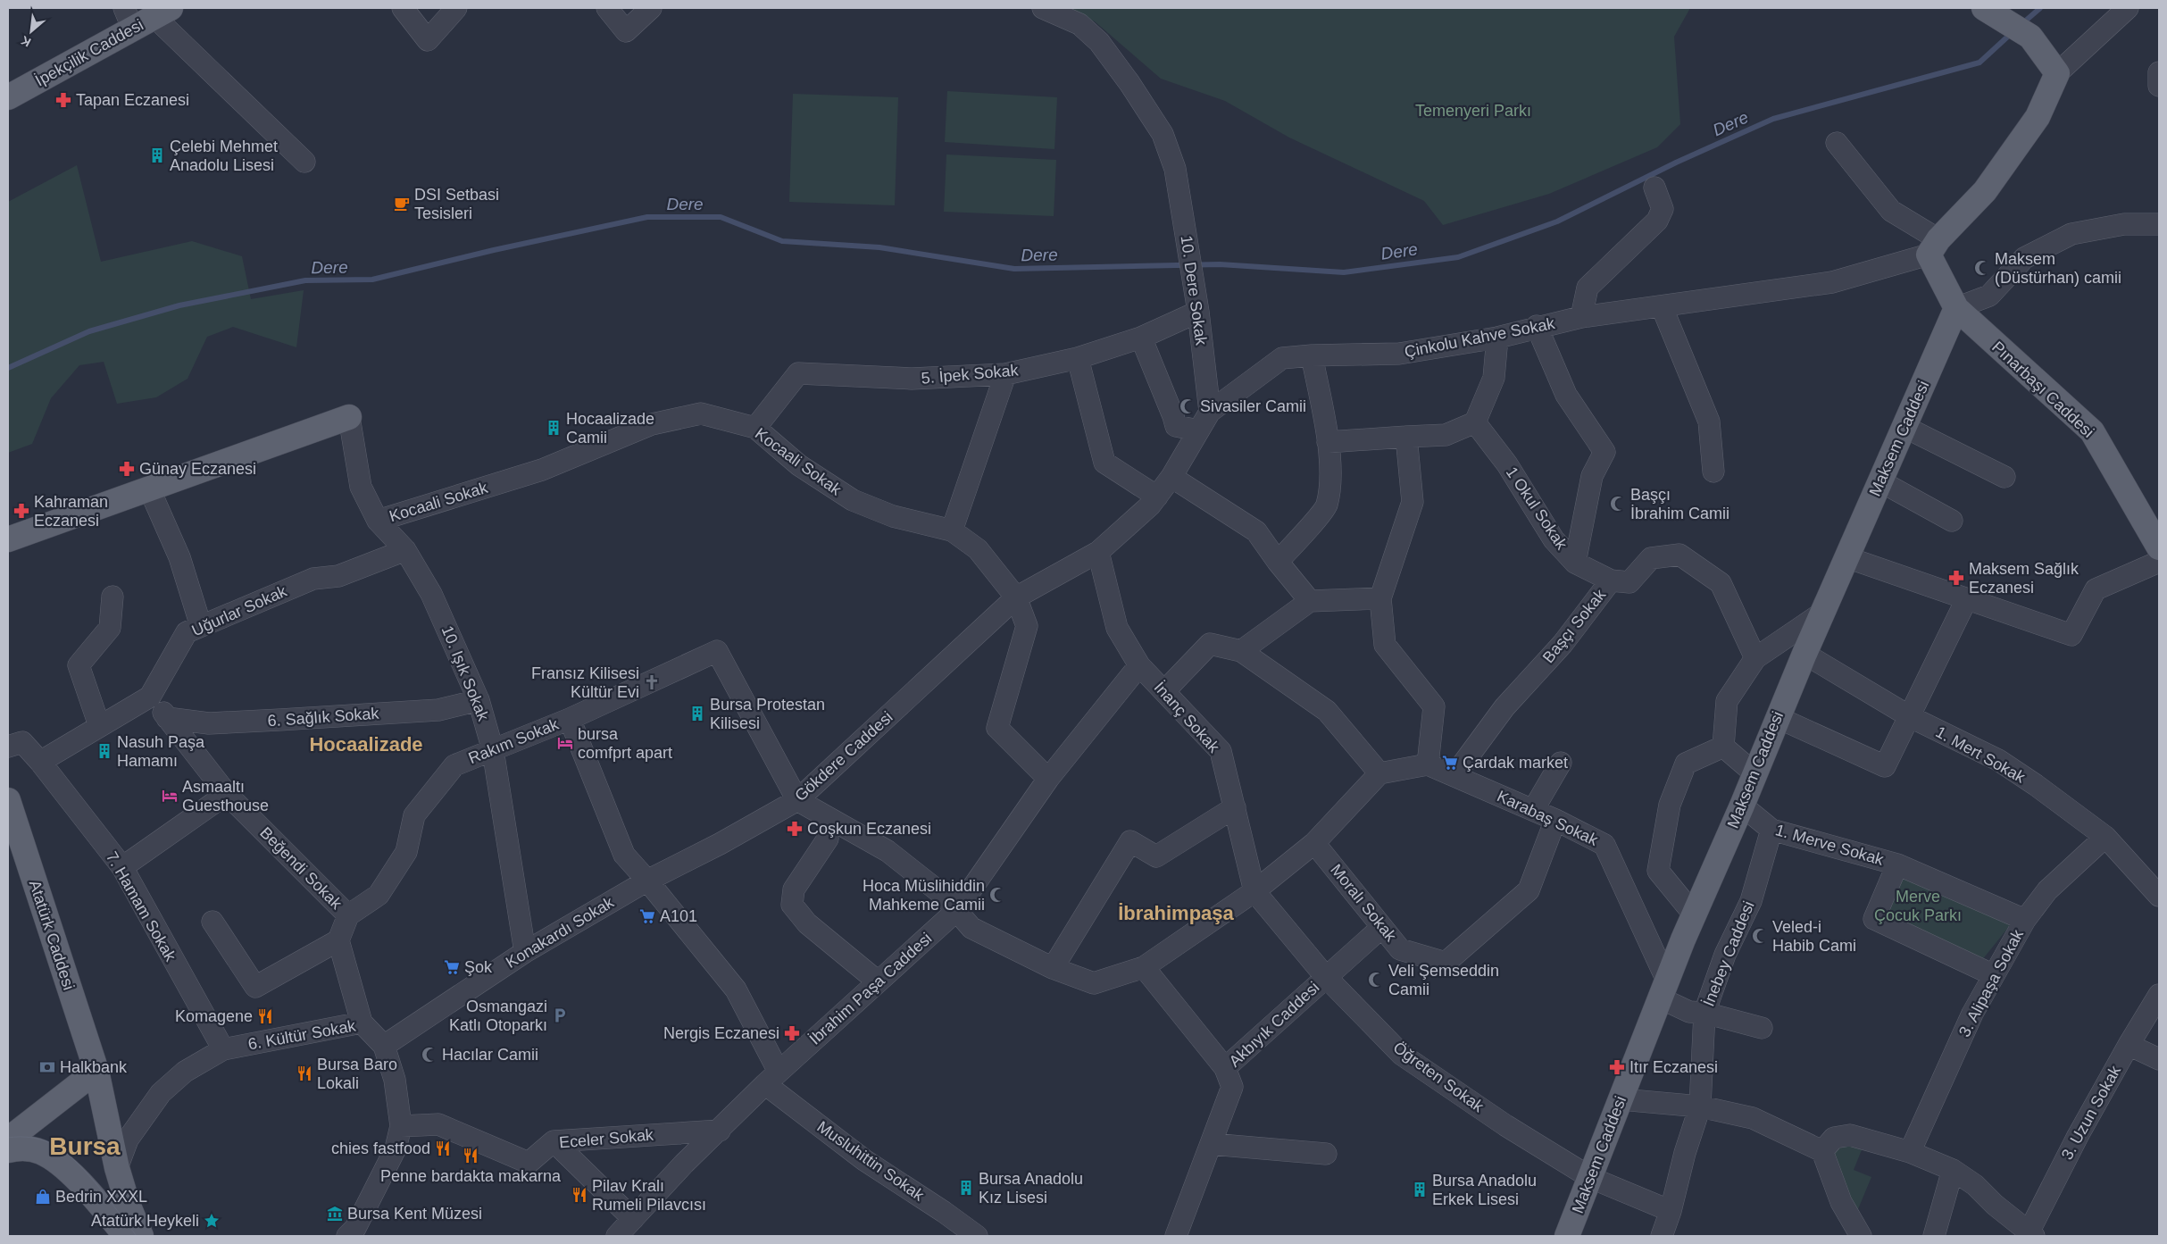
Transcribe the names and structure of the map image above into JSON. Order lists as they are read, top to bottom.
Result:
{
  "streets": {
    "main road": [
      "İpekçilik Caddesi",
      "Pınarbaşı Caddesi",
      "Maksem Caddesi",
      "Atatürk Caddesi"
    ],
    "street": [
      "10. Dere Sokak",
      "Çinkolu Kahve Sokak",
      "5. İpek Sokak",
      "Kocaali Sokak",
      "1 Okul Sokak",
      "Uğurlar Sokak",
      "Başçı Sokak",
      "10. Işık Sokak",
      "6. Sağlık Sokak",
      "İnanç Sokak",
      "Rakım Sokak",
      "1. Mert Sokak",
      "Gökdere Caddesi",
      "Karabaş Sokak",
      "1. Merve Sokak",
      "Beğendi Sokak",
      "Moralı Sokak",
      "7. Hamam Sokak",
      "Konakardı Sokak",
      "İnebey Caddesi",
      "3. Alipaşa Sokak",
      "İbrahim Paşa Caddesi",
      "Akbıyık Caddesi",
      "6. Kültür Sokak",
      "Öğreten Sokak",
      "3. Uzun Sokak",
      "Eceler Sokak",
      "Musluhittin Sokak"
    ]
  },
  "crossings": [
    ["10. Dere Sokak", "Çinkolu Kahve Sokak"],
    ["10. Dere Sokak", "5. İpek Sokak"],
    ["Çinkolu Kahve Sokak", "Kocaali Sokak"],
    ["Çinkolu Kahve Sokak", "İnanç Sokak"],
    ["Çinkolu Kahve Sokak", "Gökdere Caddesi"],
    ["5. İpek Sokak", "Kocaali Sokak"],
    ["Pınarbaşı Caddesi", "Maksem Caddesi"],
    ["Maksem Caddesi", "1. Mert Sokak"],
    ["Maksem Caddesi", "Karabaş Sokak"],
    ["Maksem Caddesi", "1. Merve Sokak"],
    ["Maksem Caddesi", "Öğreten Sokak"],
    ["Kocaali Sokak", "10. Işık Sokak"],
    ["Kocaali Sokak", "Gökdere Caddesi"],
    ["1 Okul Sokak", "Başçı Sokak"],
    ["Uğurlar Sokak", "10. Işık Sokak"],
    ["Uğurlar Sokak", "Beğendi Sokak"],
    ["Başçı Sokak", "Karabaş Sokak"],
    ["10. Işık Sokak", "6. Sağlık Sokak"],
    ["10. Işık Sokak", "Rakım Sokak"],
    ["10. Işık Sokak", "Konakardı Sokak"],
    ["6. Sağlık Sokak", "Beğendi Sokak"],
    ["İnanç Sokak", "İbrahim Paşa Caddesi"],
    ["İnanç Sokak", "Öğreten Sokak"],
    ["Rakım Sokak", "Gökdere Caddesi"],
    ["Rakım Sokak", "Beğendi Sokak"],
    ["1. Mert Sokak", "3. Alipaşa Sokak"],
    ["Gökdere Caddesi", "Konakardı Sokak"],
    ["Karabaş Sokak", "Moralı Sokak"],
    ["1. Merve Sokak", "İnebey Caddesi"],
    ["1. Merve Sokak", "3. Alipaşa Sokak"],
    ["Moralı Sokak", "Akbıyık Caddesi"],
    ["7. Hamam Sokak", "6. Kültür Sokak"],
    ["Konakardı Sokak", "6. Kültür Sokak"],
    ["Atatürk Caddesi", "6. Kültür Sokak"],
    ["İnebey Caddesi", "Öğreten Sokak"],
    ["İbrahim Paşa Caddesi", "Eceler Sokak"],
    ["İbrahim Paşa Caddesi", "Musluhittin Sokak"],
    ["Akbıyık Caddesi", "Öğreten Sokak"],
    ["6. Kültür Sokak", "Eceler Sokak"]
  ],
  "districts": ["Hocaalizade", "İbrahimpaşa", "Bursa"],
  "water": ["Dere"],
  "parks": ["Temenyeri Parkı", "Merve Çocuk Parkı"],
  "places": {
    "pharmacy": [
      "Tapan Eczanesi",
      "Günay Eczanesi",
      "Kahraman Eczanesi",
      "Maksem Sağlık Eczanesi",
      "Coşkun Eczanesi",
      "Nergis Eczanesi",
      "Itır Eczanesi"
    ],
    "building": [
      "Çelebi Mehmet Anadolu Lisesi",
      "Hocaalizade Camii",
      "Bursa Protestan Kilisesi",
      "Nasuh Paşa Hamamı",
      "Bursa Anadolu Kız Lisesi",
      "Bursa Anadolu Erkek Lisesi"
    ],
    "cafe": ["DSI Setbasi Tesisleri"],
    "mosque": [
      "Maksem (Düstürhan) camii",
      "Sivasiler Camii",
      "Başçı İbrahim Camii",
      "Hoca Müslihiddin Mahkeme Camii",
      "Veled-i Habib Cami",
      "Veli Şemseddin Camii",
      "Hacılar Camii"
    ],
    "church": ["Fransız Kilisesi Kültür Evi"],
    "hotel": ["bursa comfprt apart", "Asmaaltı Guesthouse"],
    "supermarket": ["Çardak market", "A101", "Şok"],
    "parking": ["Osmangazi Katlı Otoparkı"],
    "restaurant": [
      "Komagene",
      "Bursa Baro Lokali",
      "chies fastfood",
      "Penne bardakta makarna",
      "Pilav Kralı Rumeli Pilavcısı"
    ],
    "bank": ["Halkbank"],
    "shop": ["Bedrin XXXL"],
    "museum": ["Bursa Kent Müzesi"],
    "place": ["Atatürk Heykeli"]
  },
  "north": "bottom left"
}
